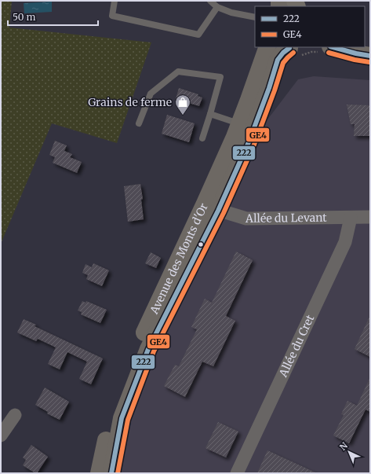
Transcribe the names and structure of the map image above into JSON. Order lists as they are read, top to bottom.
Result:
{
  "streets": {
    "main road": ["Avenue des Monts d'Or"],
    "street": ["Allée du Levant", "Allée du Cret"]
  },
  "crossings": [
    ["Allée du Levant", "Avenue des Monts d'Or"],
    ["Allée du Levant", "Allée du Cret"]
  ],
  "places": {
    "shop": ["Grains de ferme"]
  },
  "lines": ["transit line 222", "transit line GE4"],
  "legend": ["222", "GE4"],
  "scale_bar": "50 m",
  "north": "top left"
}
